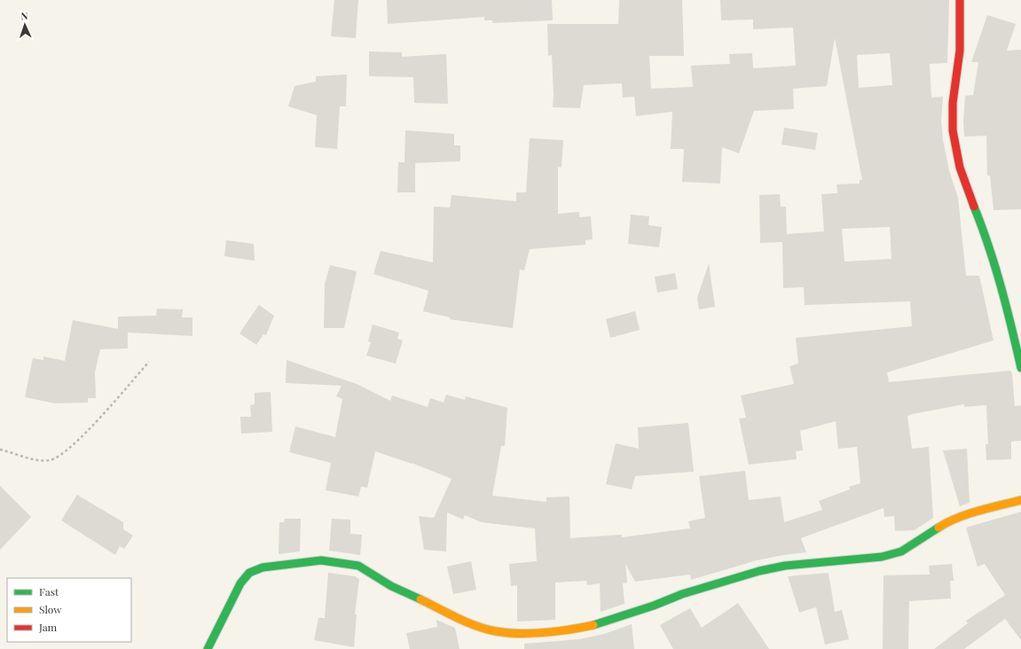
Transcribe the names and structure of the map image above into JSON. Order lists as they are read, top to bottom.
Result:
{
  "legend": ["Fast", "Slow", "Jam"],
  "north": "top"
}
